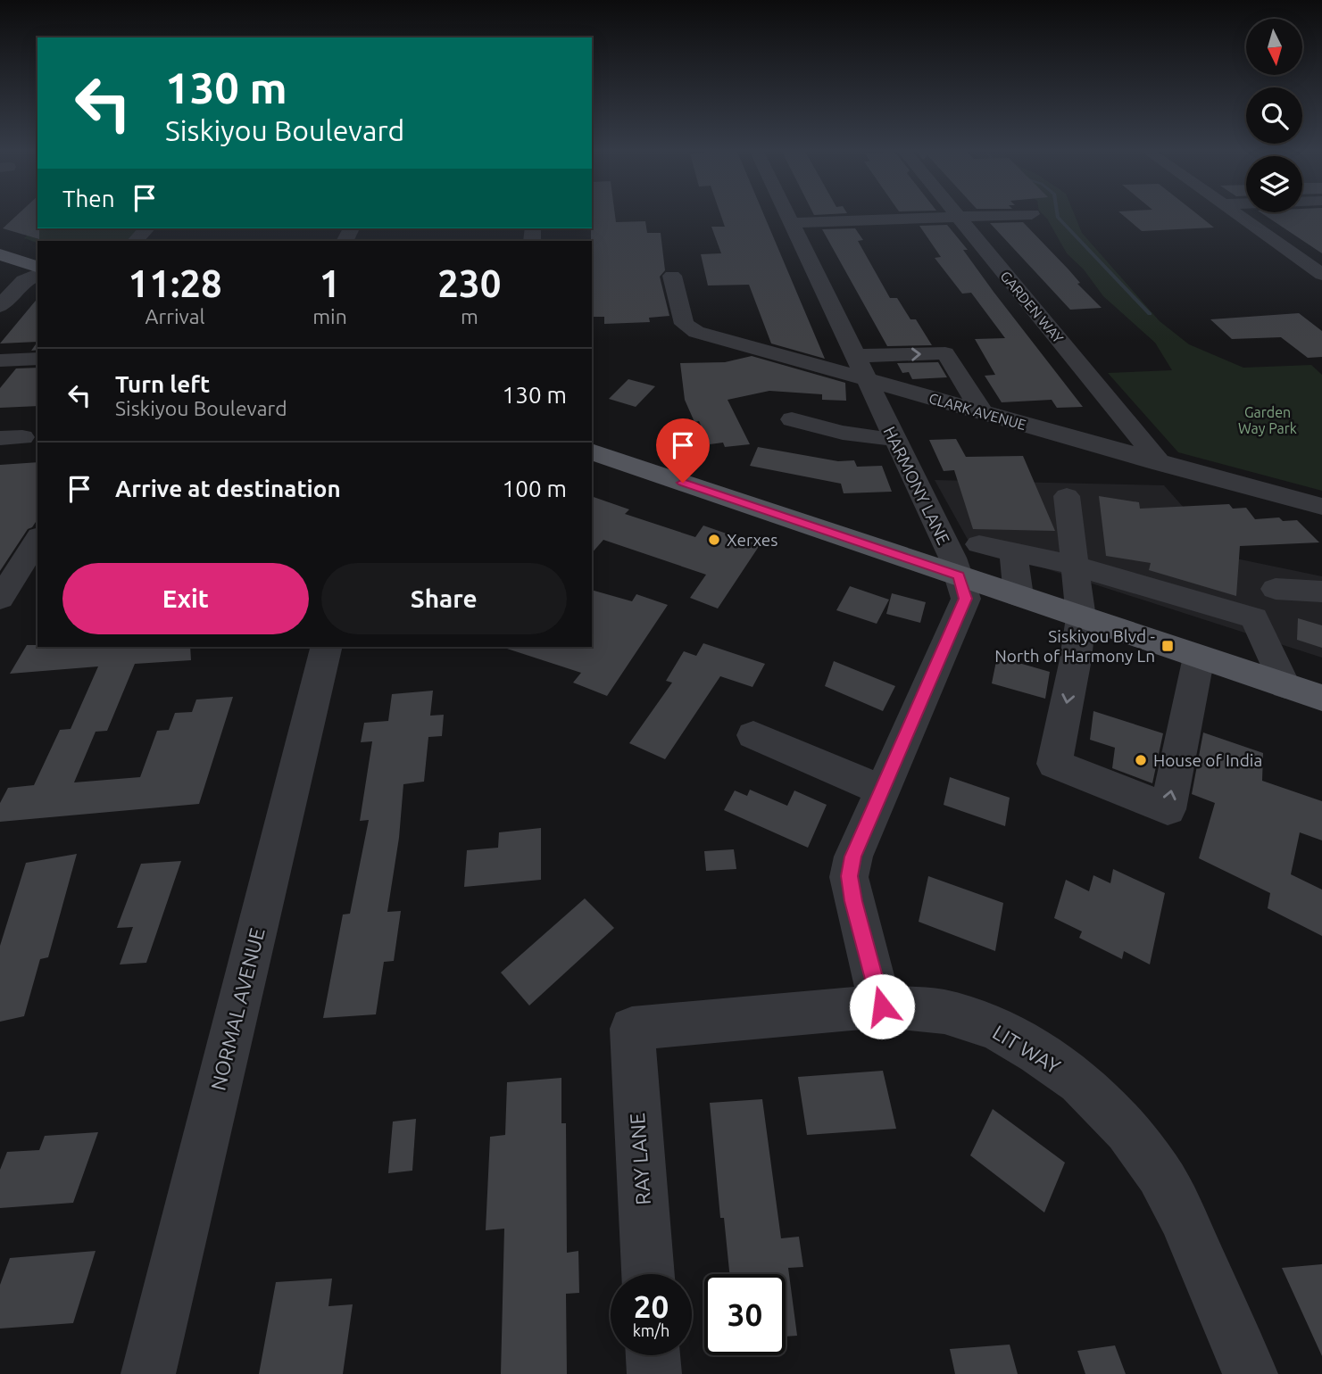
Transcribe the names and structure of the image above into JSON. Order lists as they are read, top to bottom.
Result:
{
  "streets": {
    "street": [
      "GARDEN WAY",
      "CLARK AVENUE",
      "HARMONY LANE",
      "NORMAL AVENUE",
      "LIT WAY",
      "RAY LANE"
    ]
  },
  "crossings": [
    ["GARDEN WAY", "CLARK AVENUE"],
    ["CLARK AVENUE", "HARMONY LANE"],
    ["HARMONY LANE", "LIT WAY"],
    ["LIT WAY", "RAY LANE"]
  ],
  "parks": ["Garden Way Park"],
  "places": {
    "other": ["Xerxes", "House of India"],
    "transit": ["Siskiyou Blvd - North of Harmony Ln"]
  },
  "north": "bottom",
  "page": {
    "turn": ["130 m", "Siskiyou Boulevard"],
    "then": "Then",
    "eta": [
      "11:28",
      "Arrival",
      "1",
      "min",
      "230",
      "m"
    ],
    "list": [
      {
        "name": "Turn left",
        "note": "Siskiyou Boulevard",
        "value": "130 m"
      },
      {
        "name": "Arrive at destination",
        "value": "100 m"
      }
    ],
    "buttons": ["Exit", "Share"],
    "speed": "20 km/h",
    "limit": "30"
  }
}
